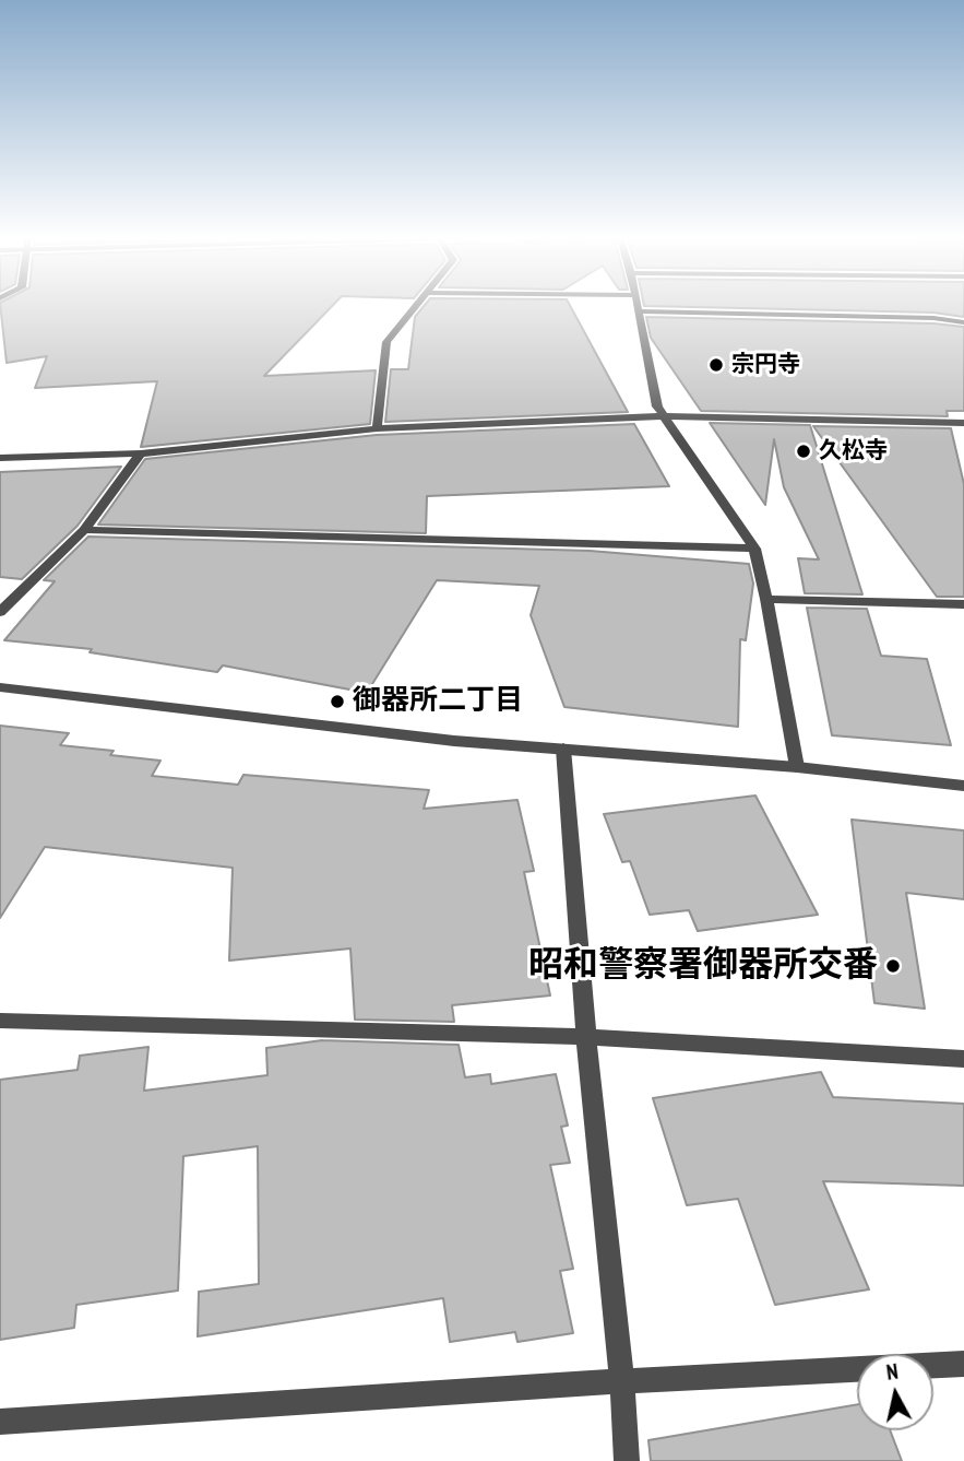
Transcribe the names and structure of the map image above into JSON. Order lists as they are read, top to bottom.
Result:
{
  "places": [
    "宗円寺",
    "久松寺",
    "御器所二丁目",
    "昭和警察署御器所交番"
  ],
  "north": "top"
}
